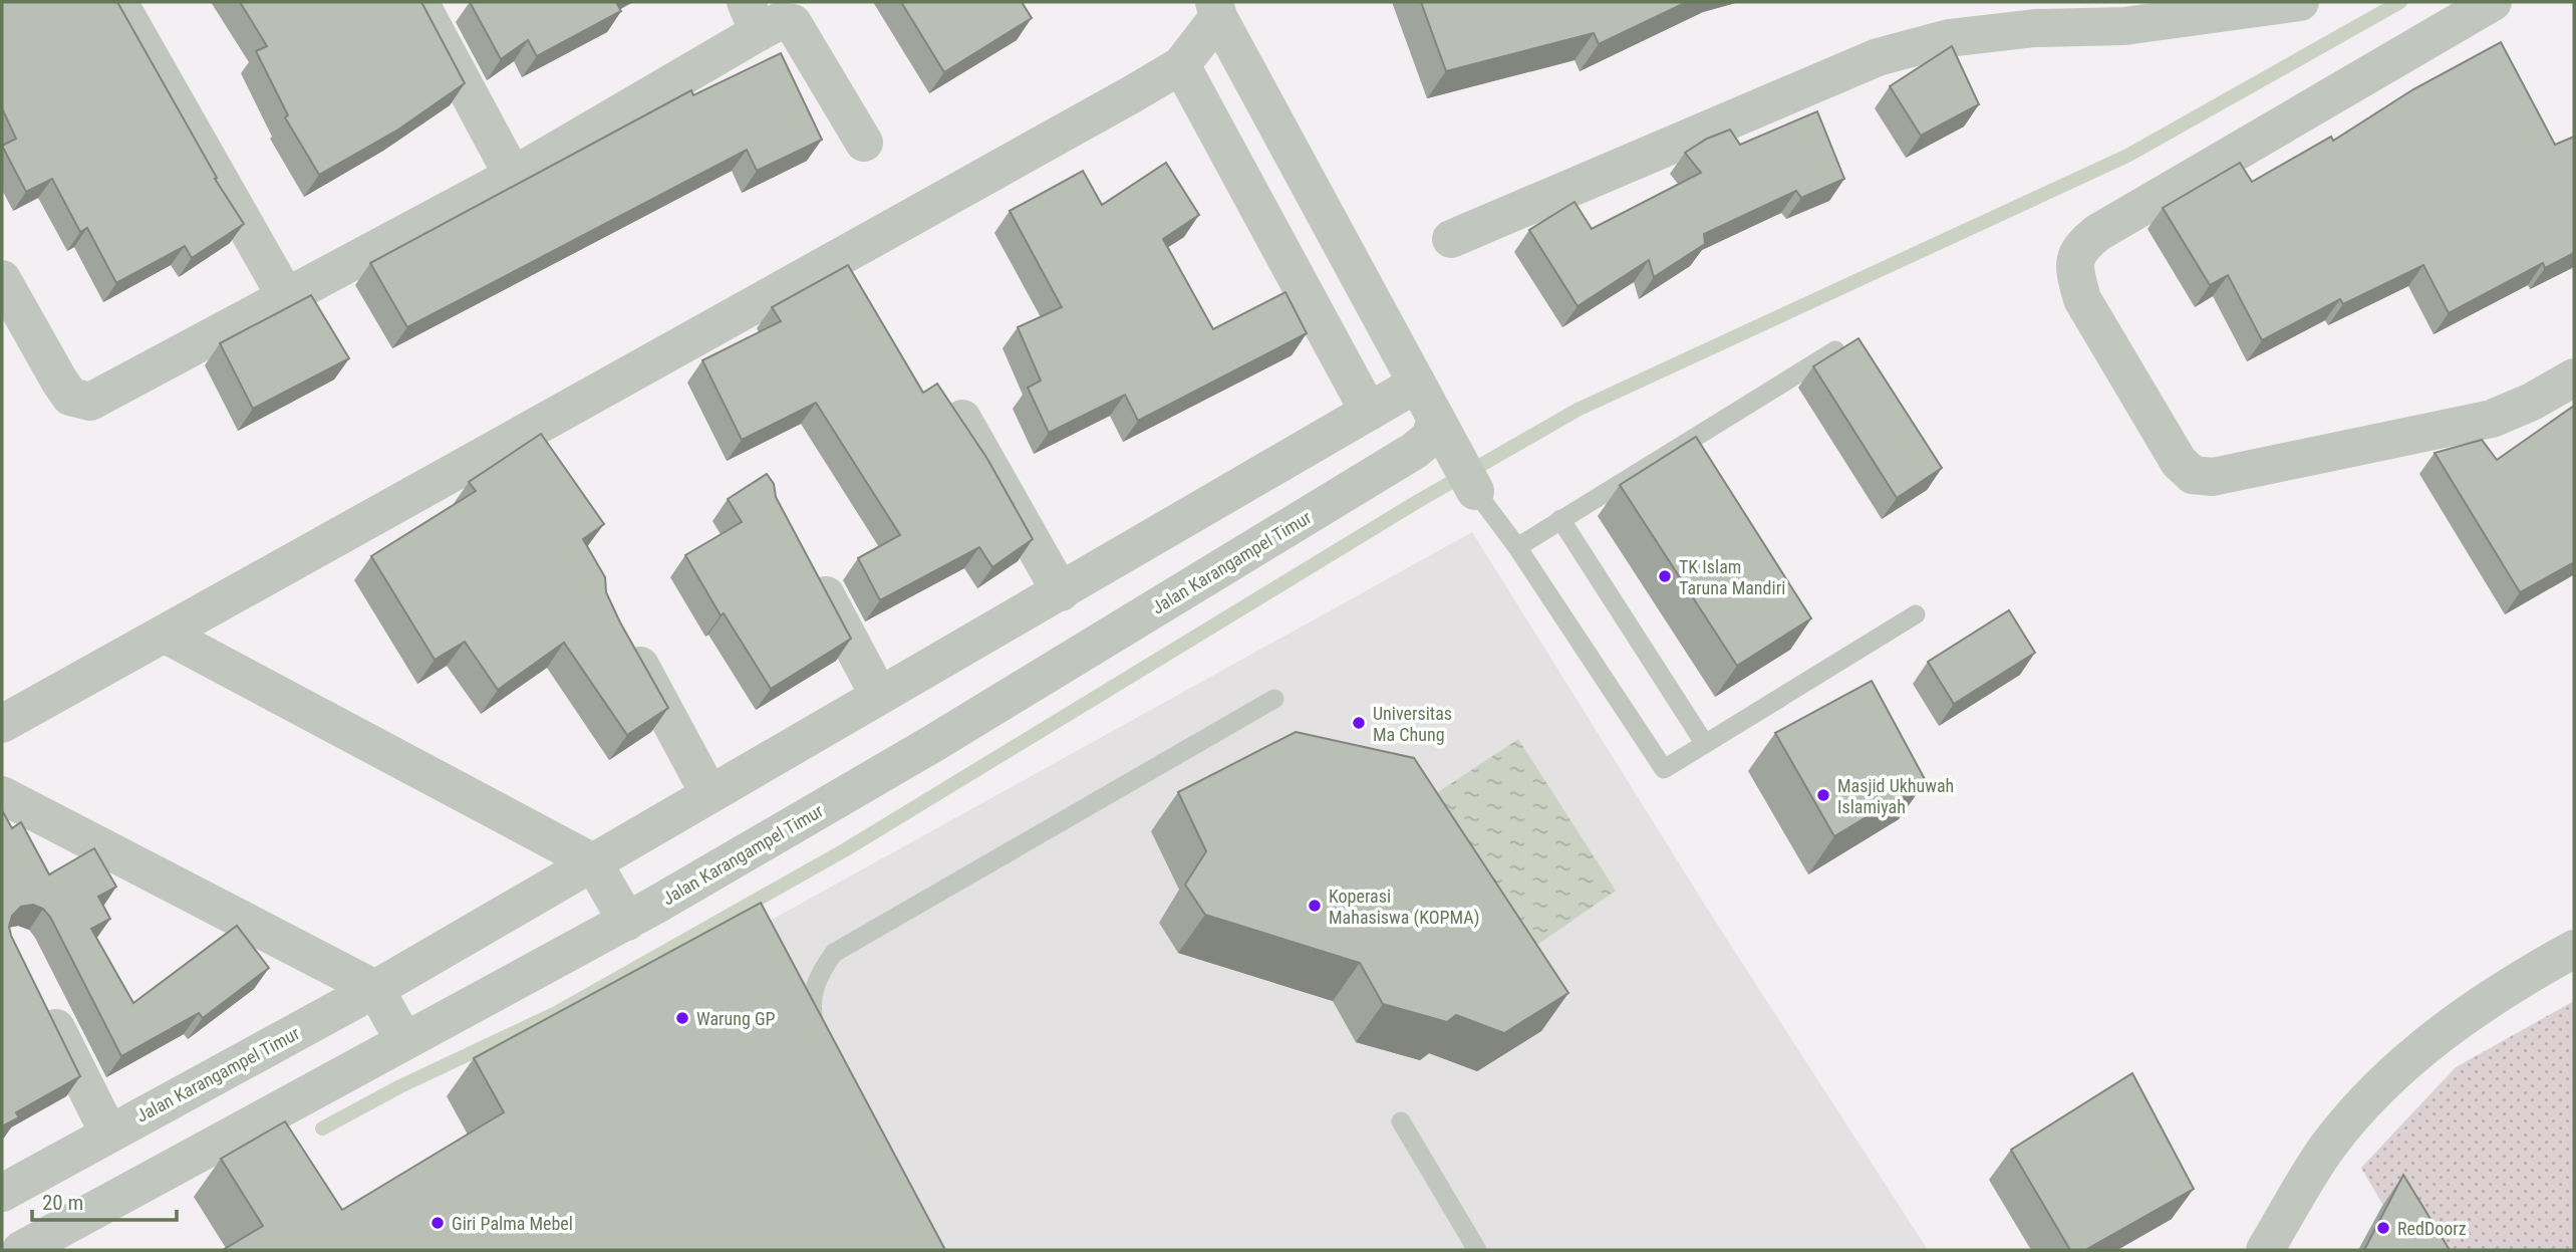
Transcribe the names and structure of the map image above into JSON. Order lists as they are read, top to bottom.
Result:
{
  "streets": {
    "street": ["Jalan Karangampel Timur"]
  },
  "places": [
    "TK Islam Taruna Mandiri",
    "Universitas Ma Chung",
    "Masjid Ukhuwah Islamiyah",
    "Koperasi Mahasiswa (KOPMA)",
    "Warung GP",
    "Giri Palma Mebel",
    "RedDoorz"
  ],
  "scale_bar": "20 m"
}
